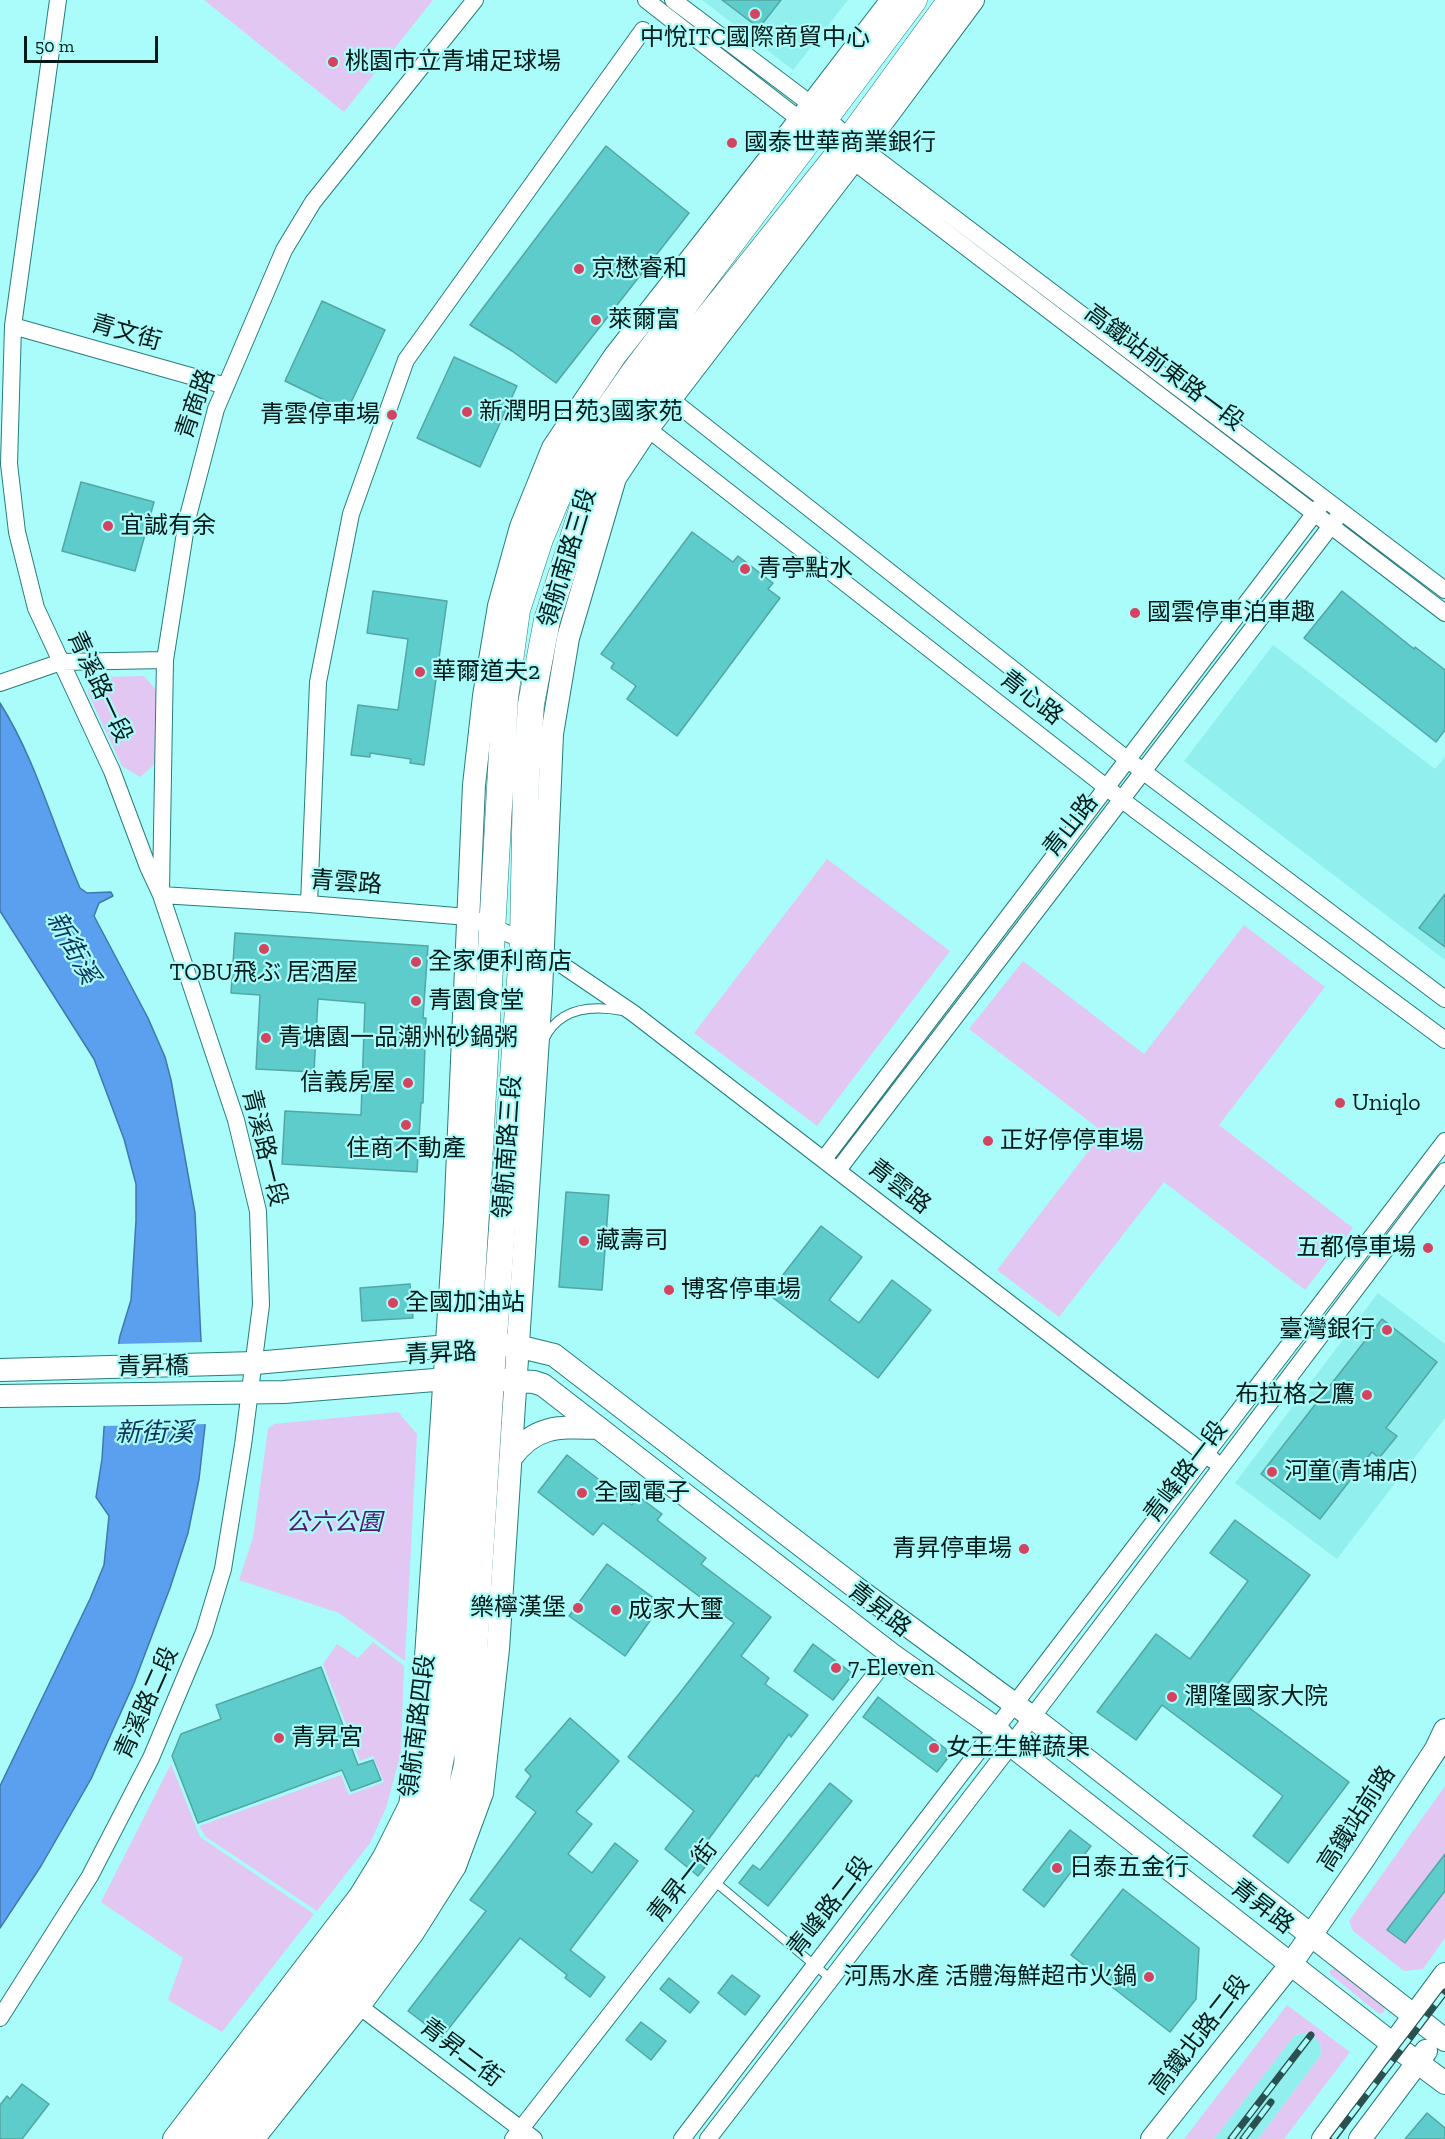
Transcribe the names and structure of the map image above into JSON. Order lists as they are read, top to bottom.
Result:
{
  "streets": {
    "main road": ["領航南路三段", "領航南路四段"],
    "street": [
      "青文街",
      "高鐵站前東路一段",
      "青商路",
      "青溪路一段",
      "青心路",
      "青山路",
      "青雲路",
      "青昇路",
      "青昇橋",
      "青峰路一段",
      "青溪路二段",
      "高鐵站前路",
      "青昇一街",
      "青峰路二段",
      "高鐵北路二段",
      "青昇二街"
    ]
  },
  "crossings": [
    ["青文街", "青商路"],
    ["青文街", "青溪路一段"],
    ["高鐵站前東路一段", "領航南路三段"],
    ["高鐵站前東路一段", "青山路"],
    ["青商路", "青溪路一段"],
    ["青商路", "青雲路"],
    ["領航南路三段", "青心路"],
    ["領航南路三段", "青雲路"],
    ["領航南路三段", "青昇路"],
    ["領航南路三段", "領航南路四段"],
    ["青溪路一段", "青雲路"],
    ["青溪路一段", "青昇路"],
    ["青溪路一段", "青溪路二段"],
    ["青心路", "青山路"],
    ["青山路", "青雲路"],
    ["青雲路", "青峰路一段"],
    ["青昇路", "青昇橋"],
    ["青昇路", "青峰路一段"],
    ["青昇路", "青溪路二段"],
    ["青昇路", "領航南路四段"],
    ["青昇路", "高鐵站前路"],
    ["青昇路", "青昇一街"],
    ["青昇路", "青峰路二段"],
    ["青昇路", "高鐵北路二段"],
    ["青峰路一段", "青峰路二段"],
    ["高鐵站前路", "高鐵北路二段"],
    ["青昇一街", "青昇二街"]
  ],
  "water": ["新街溪"],
  "parks": ["公六公園"],
  "places": [
    "中悅ITC國際商貿中心",
    "桃園市立青埔足球場",
    "國泰世華商業銀行",
    "京懋睿和",
    "萊爾富",
    "新潤明日苑3國家苑",
    "青雲停車場",
    "宜誠有余",
    "青亭點水",
    "國雲停車泊車趣",
    "華爾道夫2",
    "TOBU飛ぶ 居酒屋",
    "全家便利商店",
    "青園食堂",
    "青塘園一品潮州砂鍋粥",
    "信義房屋",
    "Uniqlo",
    "住商不動產",
    "正好停停車場",
    "藏壽司",
    "五都停車場",
    "博客停車場",
    "全國加油站",
    "臺灣銀行",
    "布拉格之鷹",
    "河童(青埔店)",
    "全國電子",
    "青昇停車場",
    "樂檸漢堡",
    "成家大璽",
    "7-Eleven",
    "潤隆國家大院",
    "青昇宮",
    "女王生鮮蔬果",
    "日泰五金行",
    "河馬水產 活體海鮮超市火鍋"
  ],
  "scale_bar": "50 m"
}
